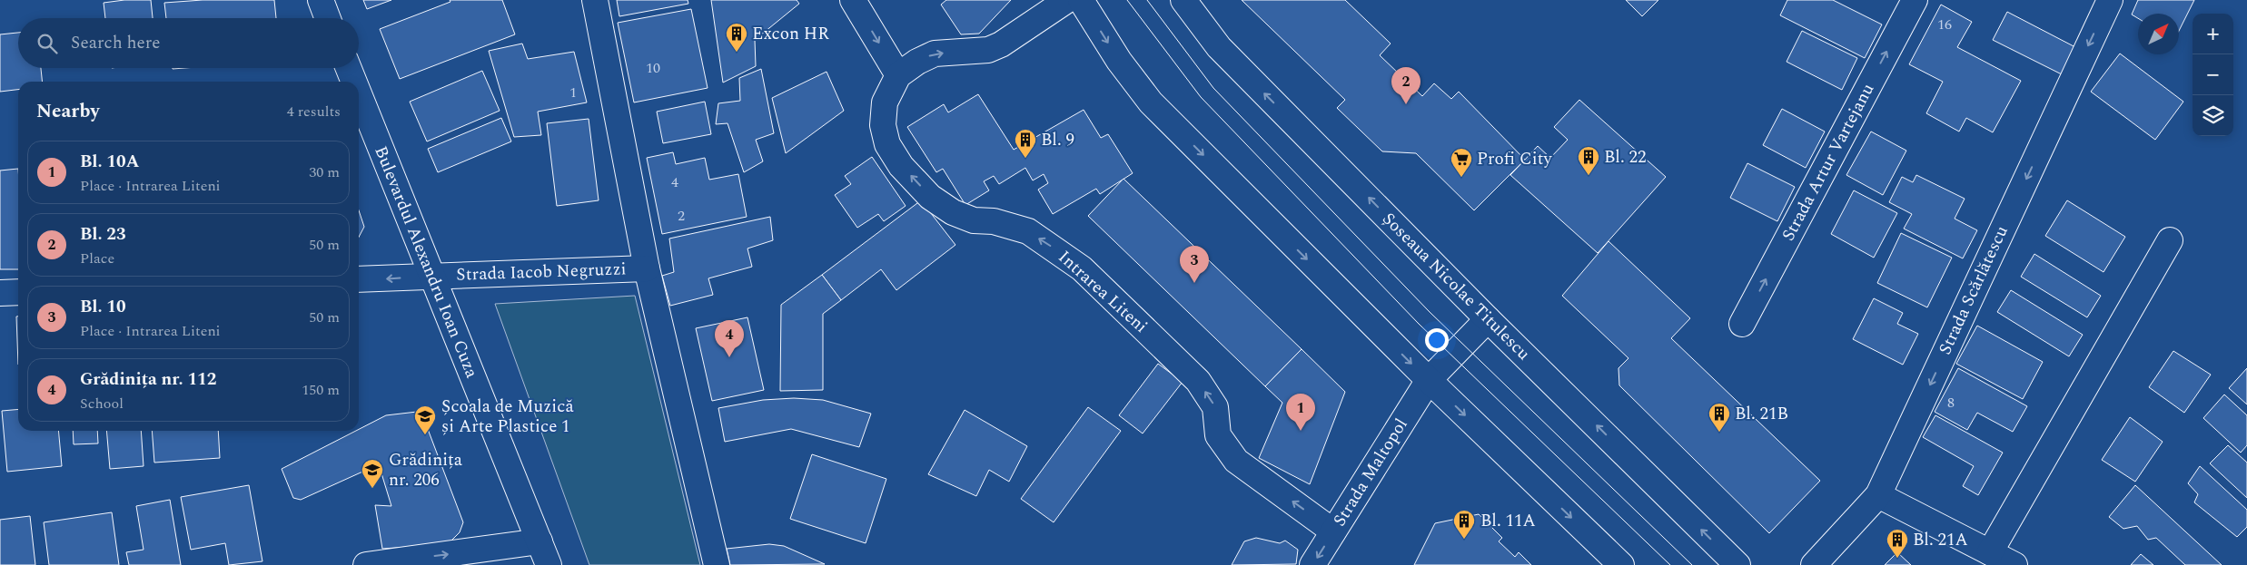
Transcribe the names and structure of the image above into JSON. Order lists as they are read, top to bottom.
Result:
{
  "streets": {
    "street": [
      "Strada Artur Vartejanu",
      "Bulevardul Alexandru Ioan Cuza",
      "Strada Iacob Negruzzi",
      "Șoseaua Nicolae Titulescu",
      "Strada Scărlătescu",
      "Intrarea Liteni",
      "Strada Maltopol"
    ]
  },
  "crossings": [
    ["Bulevardul Alexandru Ioan Cuza", "Strada Iacob Negruzzi"],
    ["Șoseaua Nicolae Titulescu", "Strada Maltopol"],
    ["Intrarea Liteni", "Strada Maltopol"]
  ],
  "one_way": ["Strada Artur Vartejanu"],
  "places": {
    "building": [
      "Excon HR",
      "Bl. 9",
      "Bl. 22",
      "Bl. 21B",
      "Bl. 11A",
      "Bl. 21A"
    ],
    "supermarket": ["Profi City"],
    "school or university": ["Școala de Muzică și Arte Plastice 1", "Grădinița nr. 206"]
  },
  "house_numbers": [
    "16",
    "10",
    "1",
    "4",
    "2",
    "8"
  ],
  "north": "top right",
  "page": {
    "map_buttons": ["+", "−"],
    "search": "Search here",
    "pins": [
      "2",
      "3",
      "4",
      "1"
    ],
    "heading": ["Nearby", "4 results"],
    "list": [
      {
        "mark": "1",
        "name": "Bl. 10A",
        "note": "Place · Intrarea Liteni",
        "value": "30 m"
      },
      {
        "mark": "2",
        "name": "Bl. 23",
        "note": "Place",
        "value": "50 m"
      },
      {
        "mark": "3",
        "name": "Bl. 10",
        "note": "Place · Intrarea Liteni",
        "value": "50 m"
      },
      {
        "mark": "4",
        "name": "Grădinița nr. 112",
        "note": "School",
        "value": "150 m"
      }
    ]
  }
}
